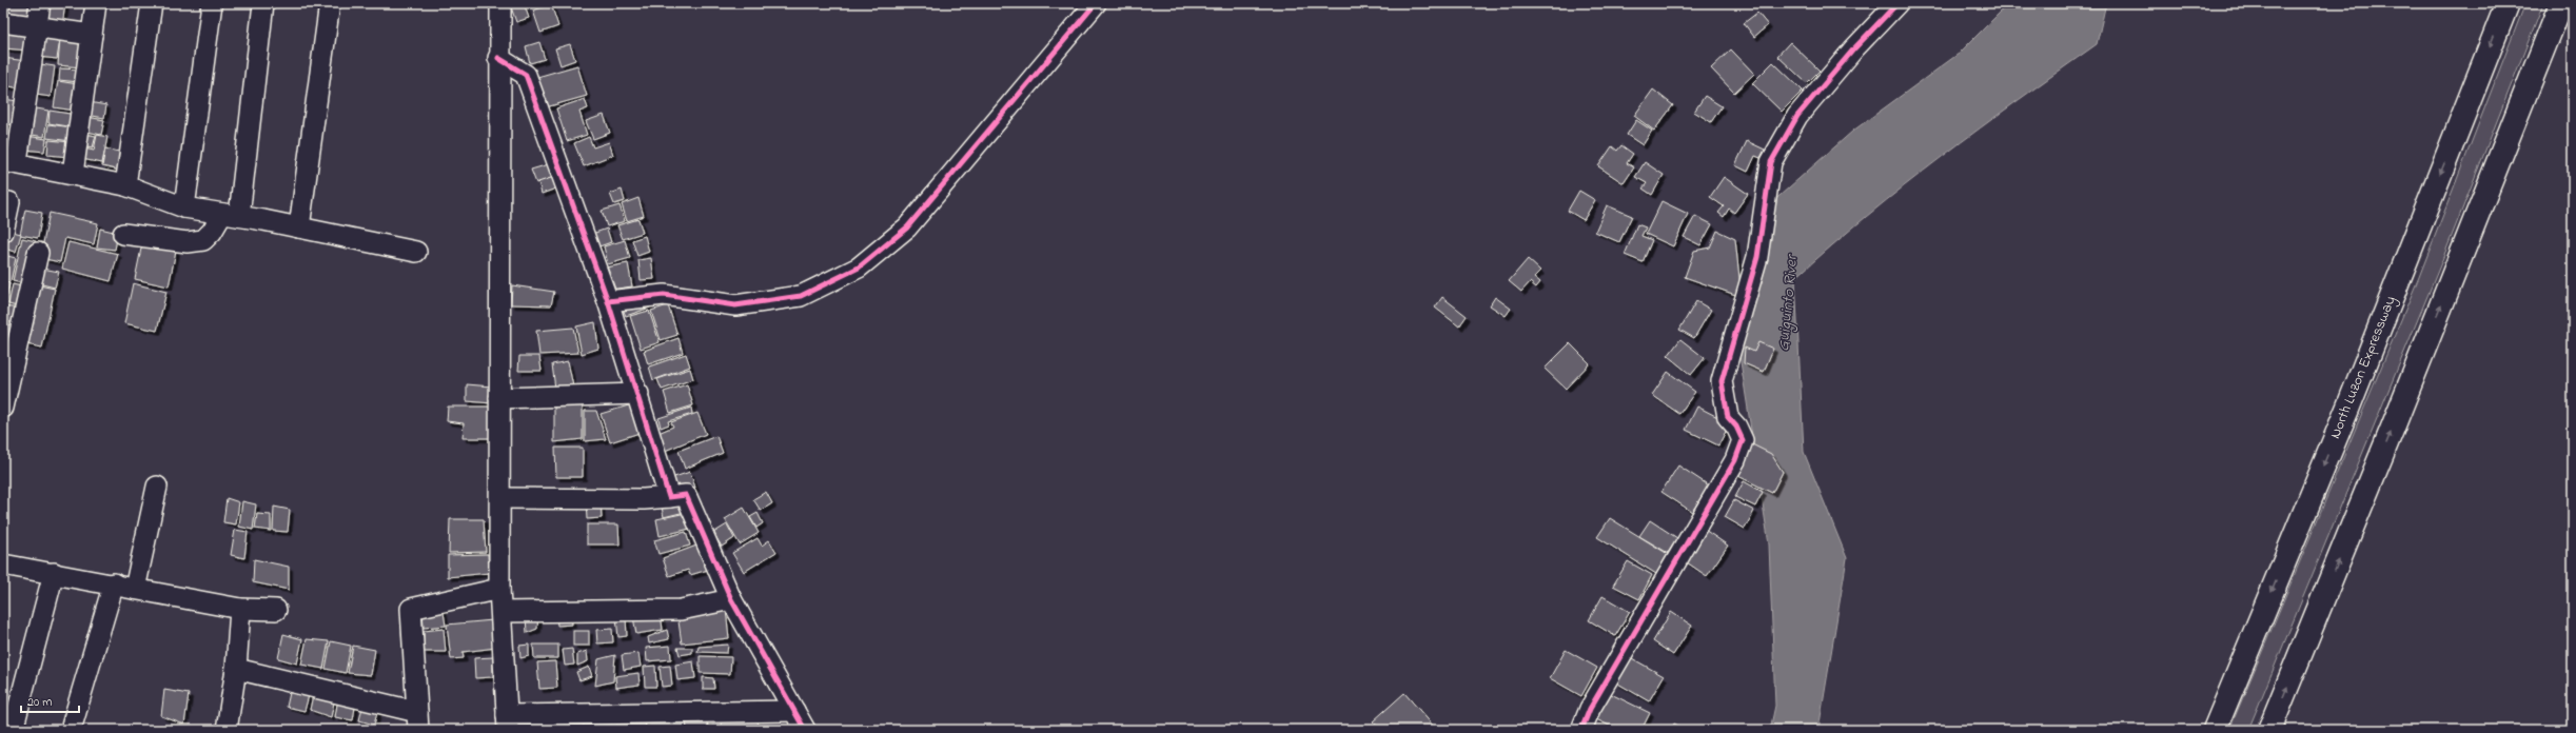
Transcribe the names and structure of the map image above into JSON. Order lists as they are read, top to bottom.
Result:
{
  "streets": {
    "highway": ["North Luzon Expressway"]
  },
  "water": ["Guiguinto River"],
  "scale_bar": "20 m"
}
